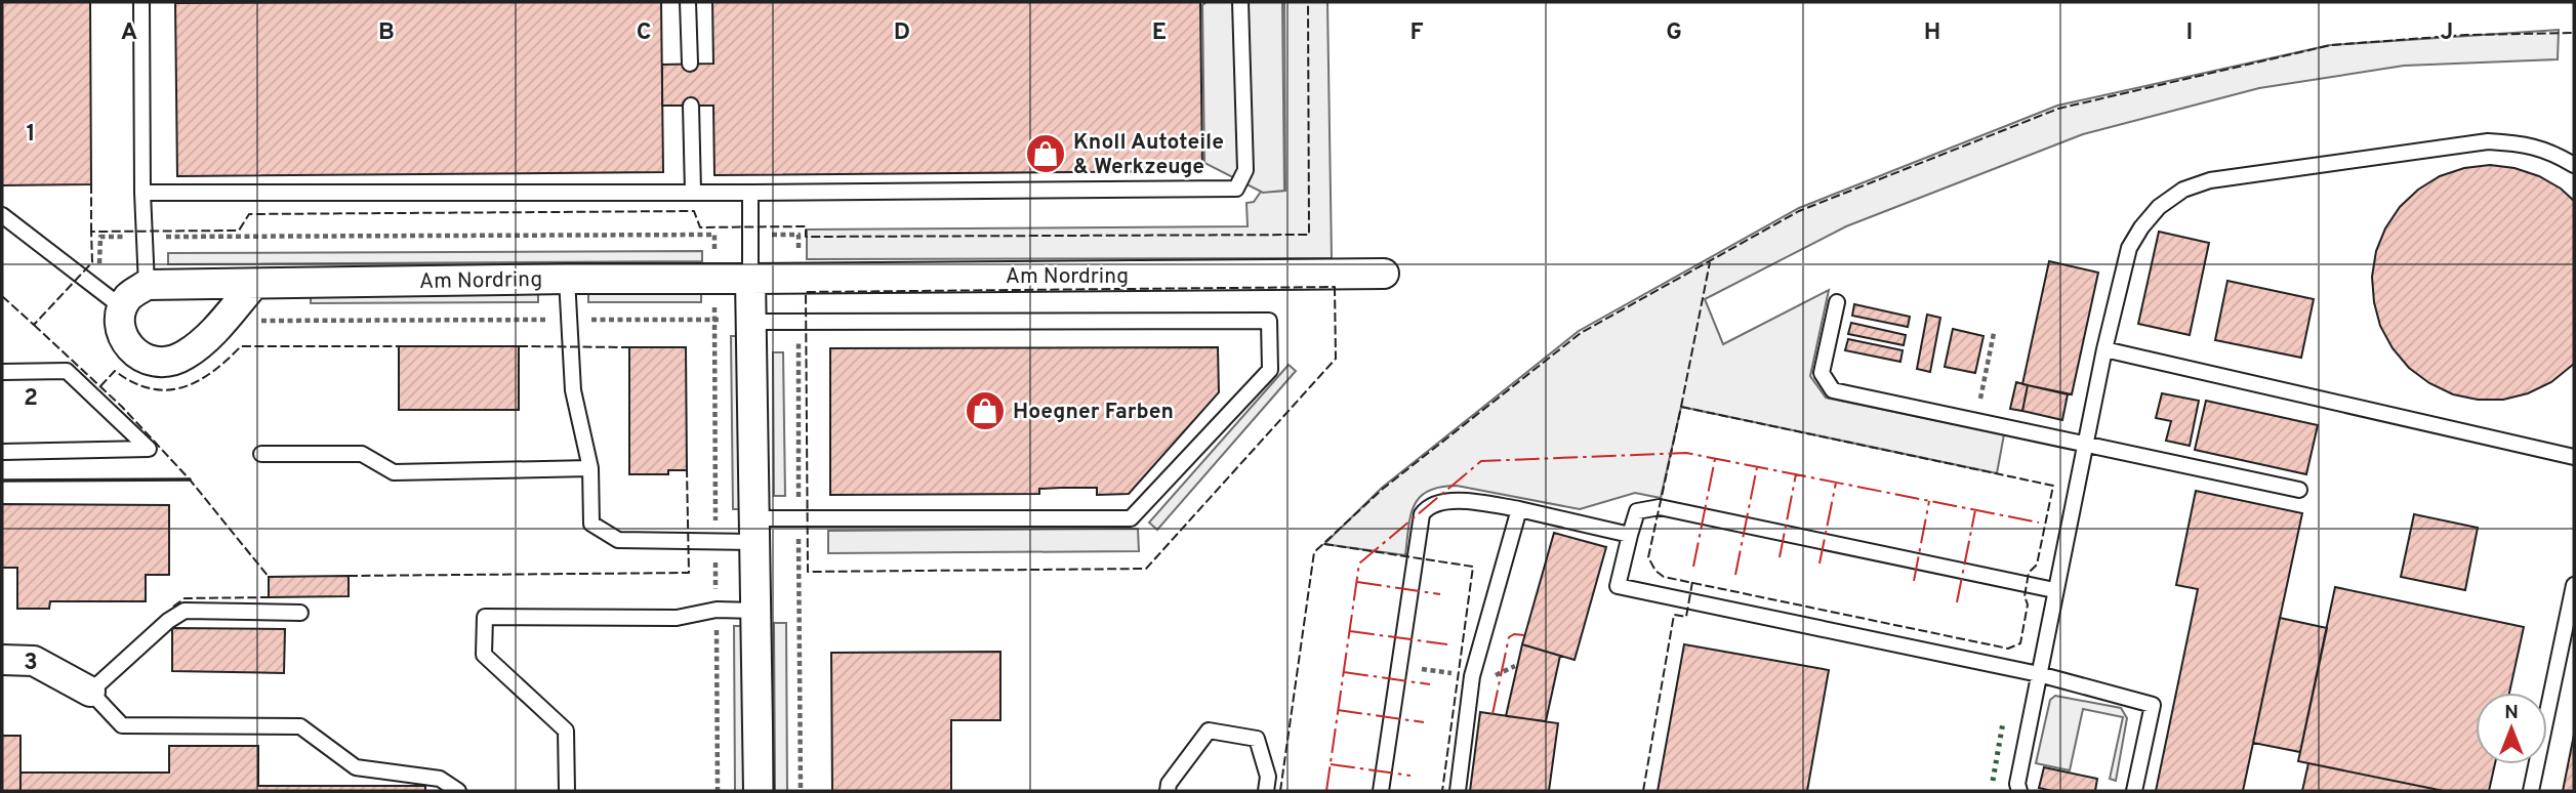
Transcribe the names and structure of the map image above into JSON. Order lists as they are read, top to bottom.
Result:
{
  "streets": {
    "street": ["Am Nordring"]
  },
  "places": {
    "shop": ["Knoll Autoteile & Werkzeuge", "Hoegner Farben"]
  },
  "north": "top",
  "grid": {
    "columns": [
      "A",
      "B",
      "C",
      "D",
      "E",
      "F",
      "G",
      "H",
      "I",
      "J"
    ],
    "rows": ["1", "2", "3"]
  }
}
